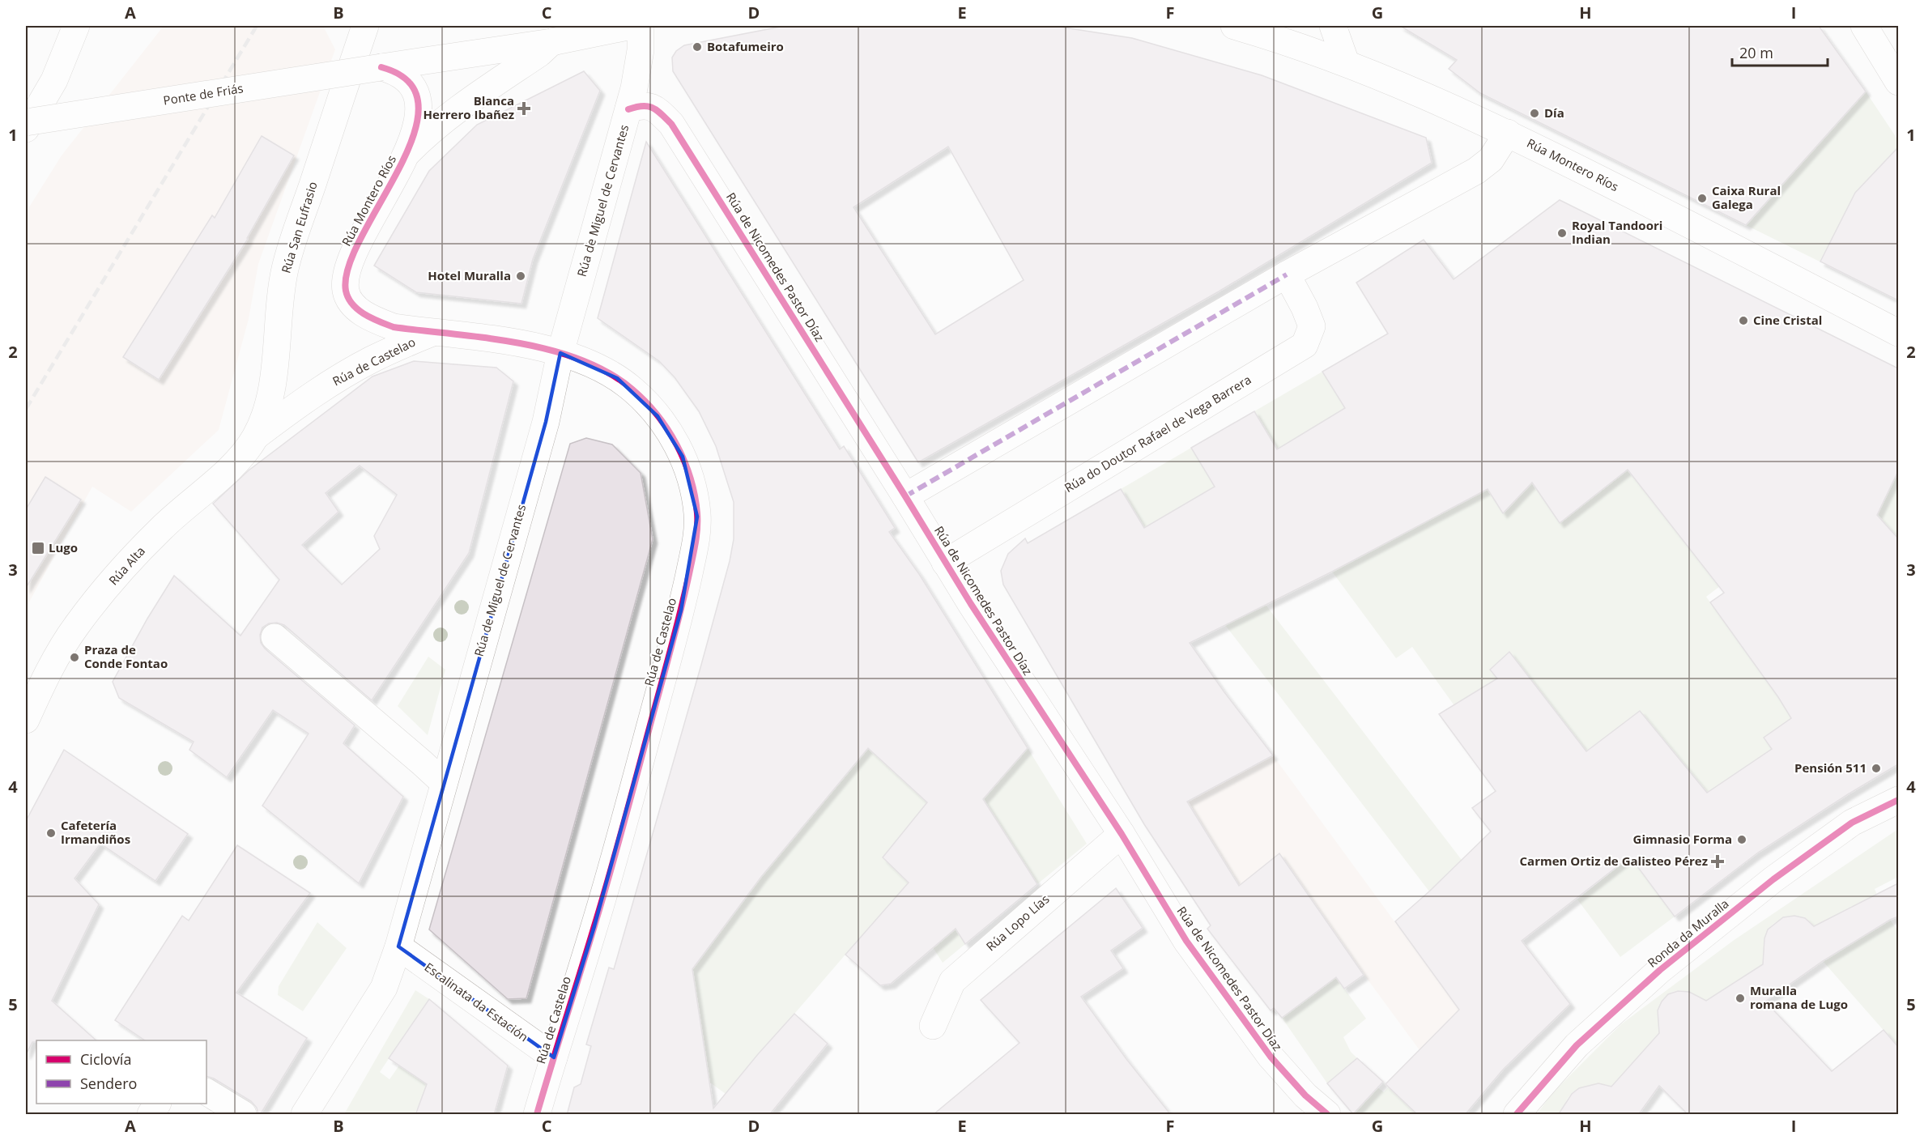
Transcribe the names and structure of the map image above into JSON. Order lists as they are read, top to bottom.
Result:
{
  "streets": {
    "street": [
      "Ponte de Friás",
      "Rúa Montero Ríos",
      "Rúa de Miguel de Cervantes",
      "Rúa San Eufrasio",
      "Rúa de Nicomedes Pastor Díaz",
      "Rúa de Castelao",
      "Rúa do Doutor Rafael de Vega Barrera",
      "Rúa Alta",
      "Rúa Lopo Lías",
      "Ronda da Muralla",
      "Escalinata da Estación"
    ]
  },
  "crossings": [
    ["Ponte de Friás", "Rúa Montero Ríos"],
    ["Rúa Montero Ríos", "Rúa de Castelao"],
    ["Rúa de Miguel de Cervantes", "Rúa de Nicomedes Pastor Díaz"],
    ["Rúa de Miguel de Cervantes", "Rúa de Castelao"],
    ["Rúa de Miguel de Cervantes", "Escalinata da Estación"],
    ["Rúa San Eufrasio", "Rúa de Castelao"],
    ["Rúa San Eufrasio", "Rúa Alta"],
    ["Rúa de Nicomedes Pastor Díaz", "Rúa do Doutor Rafael de Vega Barrera"],
    ["Rúa de Nicomedes Pastor Díaz", "Rúa Lopo Lías"],
    ["Rúa de Castelao", "Rúa Alta"],
    ["Rúa de Castelao", "Escalinata da Estación"]
  ],
  "places": {
    "other": [
      "Botafumeiro",
      "Día",
      "Caixa Rural Galega",
      "Royal Tandoori Indian",
      "Hotel Muralla",
      "Cine Cristal",
      "Praza de Conde Fontao",
      "Pensión 511",
      "Cafetería Irmandiños",
      "Gimnasio Forma",
      "Muralla romana de Lugo"
    ],
    "health": ["Blanca Herrero Ibañez", "Carmen Ortiz de Galisteo Pérez"],
    "transit": ["Lugo"]
  },
  "legend": ["Ciclovía", "Sendero"],
  "scale_bar": "20 m",
  "grid": {
    "columns": [
      "A",
      "B",
      "C",
      "D",
      "E",
      "F",
      "G",
      "H",
      "I"
    ],
    "rows": [
      "1",
      "2",
      "3",
      "4",
      "5"
    ]
  }
}
